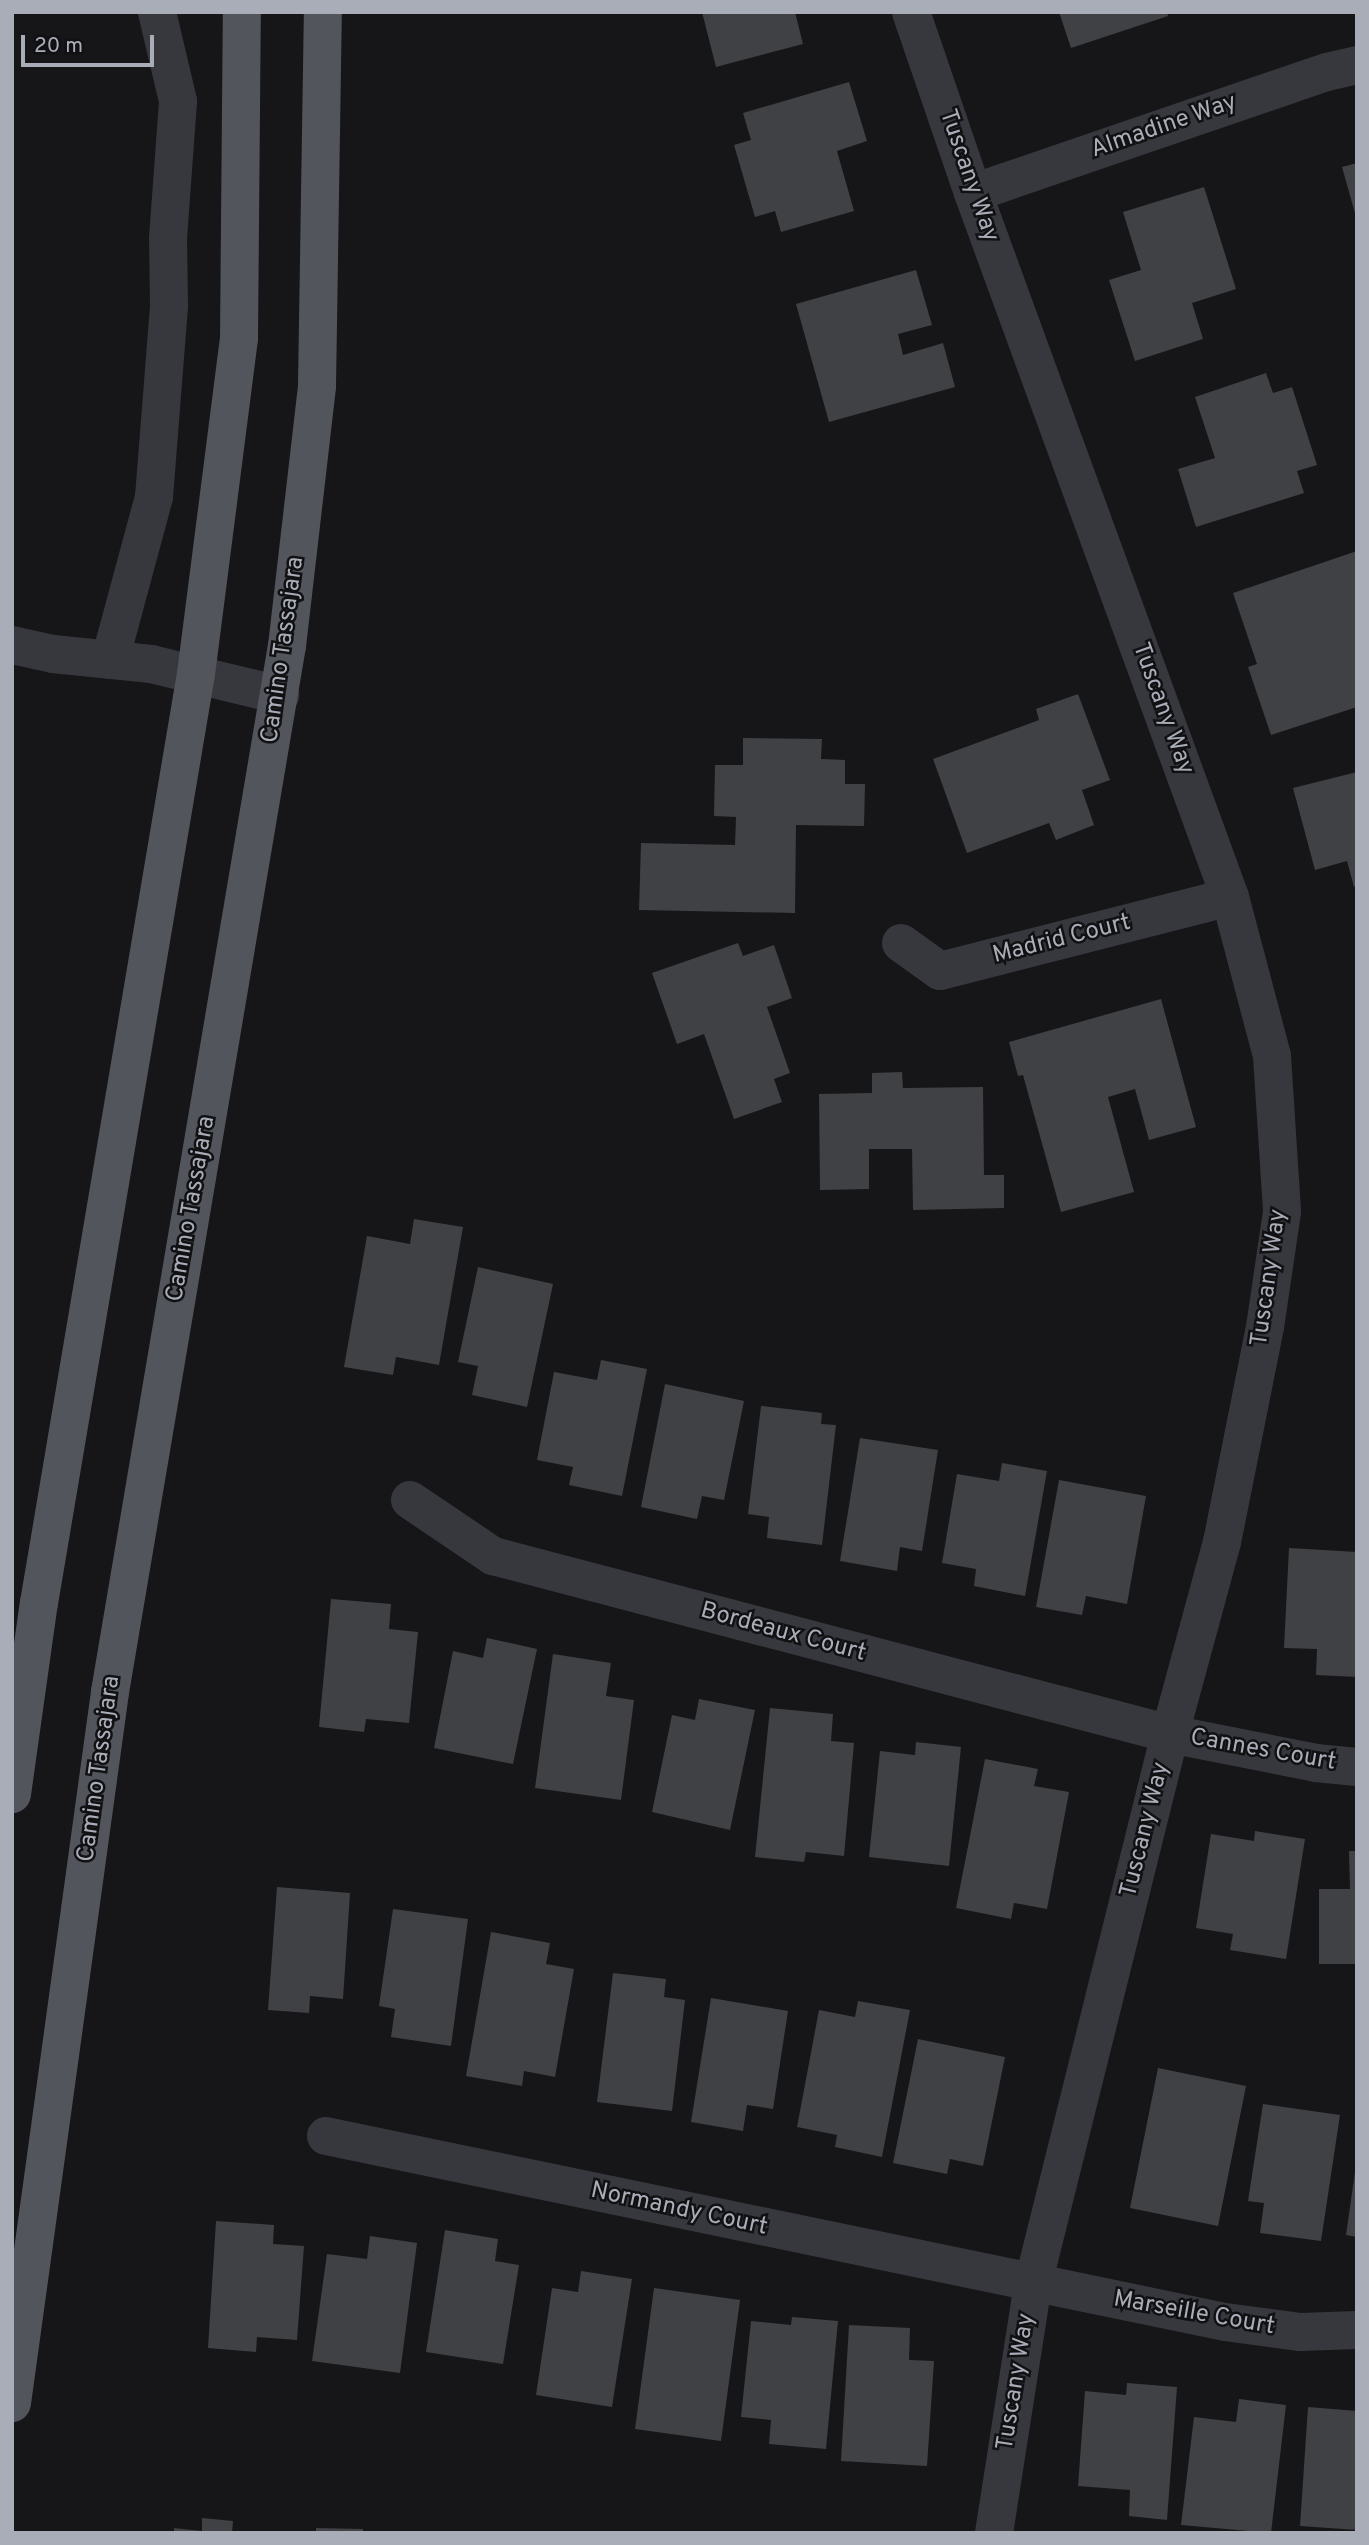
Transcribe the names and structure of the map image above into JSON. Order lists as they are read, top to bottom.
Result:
{
  "streets": {
    "main road": ["Camino Tassajara"],
    "street": [
      "Almadine Way",
      "Tuscany Way",
      "Madrid Court",
      "Bordeaux Court",
      "Cannes Court",
      "Normandy Court",
      "Marseille Court"
    ]
  },
  "crossings": [
    ["Almadine Way", "Tuscany Way"],
    ["Tuscany Way", "Madrid Court"],
    ["Tuscany Way", "Bordeaux Court"],
    ["Tuscany Way", "Cannes Court"],
    ["Tuscany Way", "Normandy Court"],
    ["Tuscany Way", "Marseille Court"],
    ["Bordeaux Court", "Cannes Court"],
    ["Normandy Court", "Marseille Court"]
  ],
  "scale_bar": "20 m"
}
